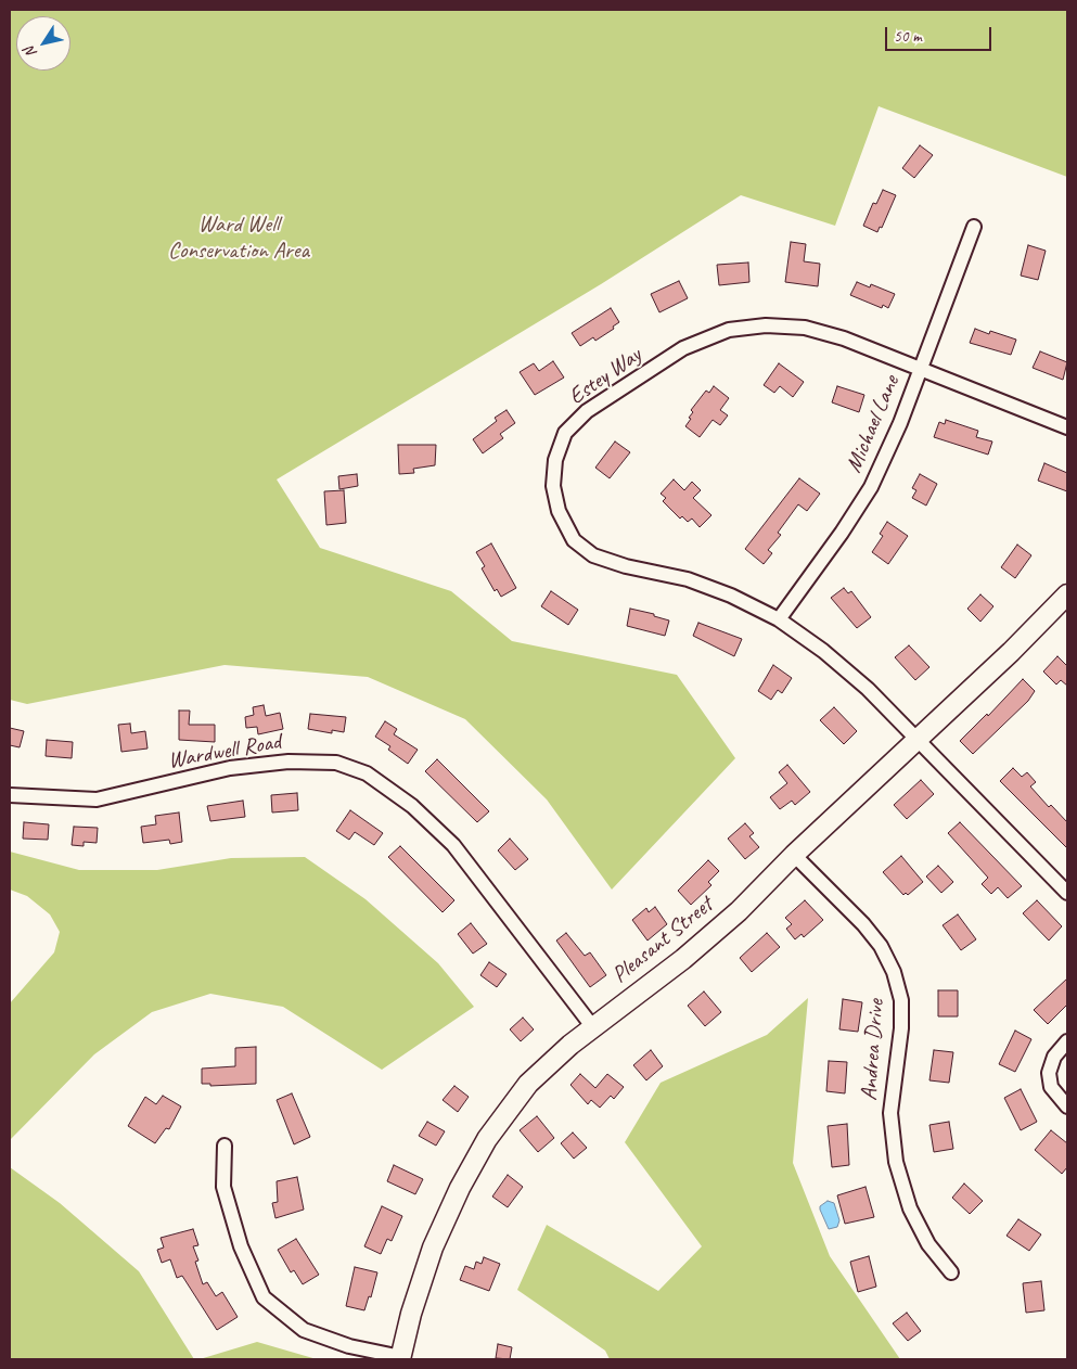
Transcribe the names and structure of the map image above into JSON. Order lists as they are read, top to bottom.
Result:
{
  "streets": {
    "main road": ["Pleasant Street"],
    "street": [
      "Estey Way",
      "Michael Lane",
      "Wardwell Road",
      "Andrea Drive"
    ]
  },
  "crossings": [
    ["Estey Way", "Michael Lane"],
    ["Estey Way", "Pleasant Street"],
    ["Wardwell Road", "Pleasant Street"],
    ["Pleasant Street", "Andrea Drive"]
  ],
  "parks": ["Ward Well Conservation Area"],
  "scale_bar": "50 m",
  "north": "bottom left"
}
